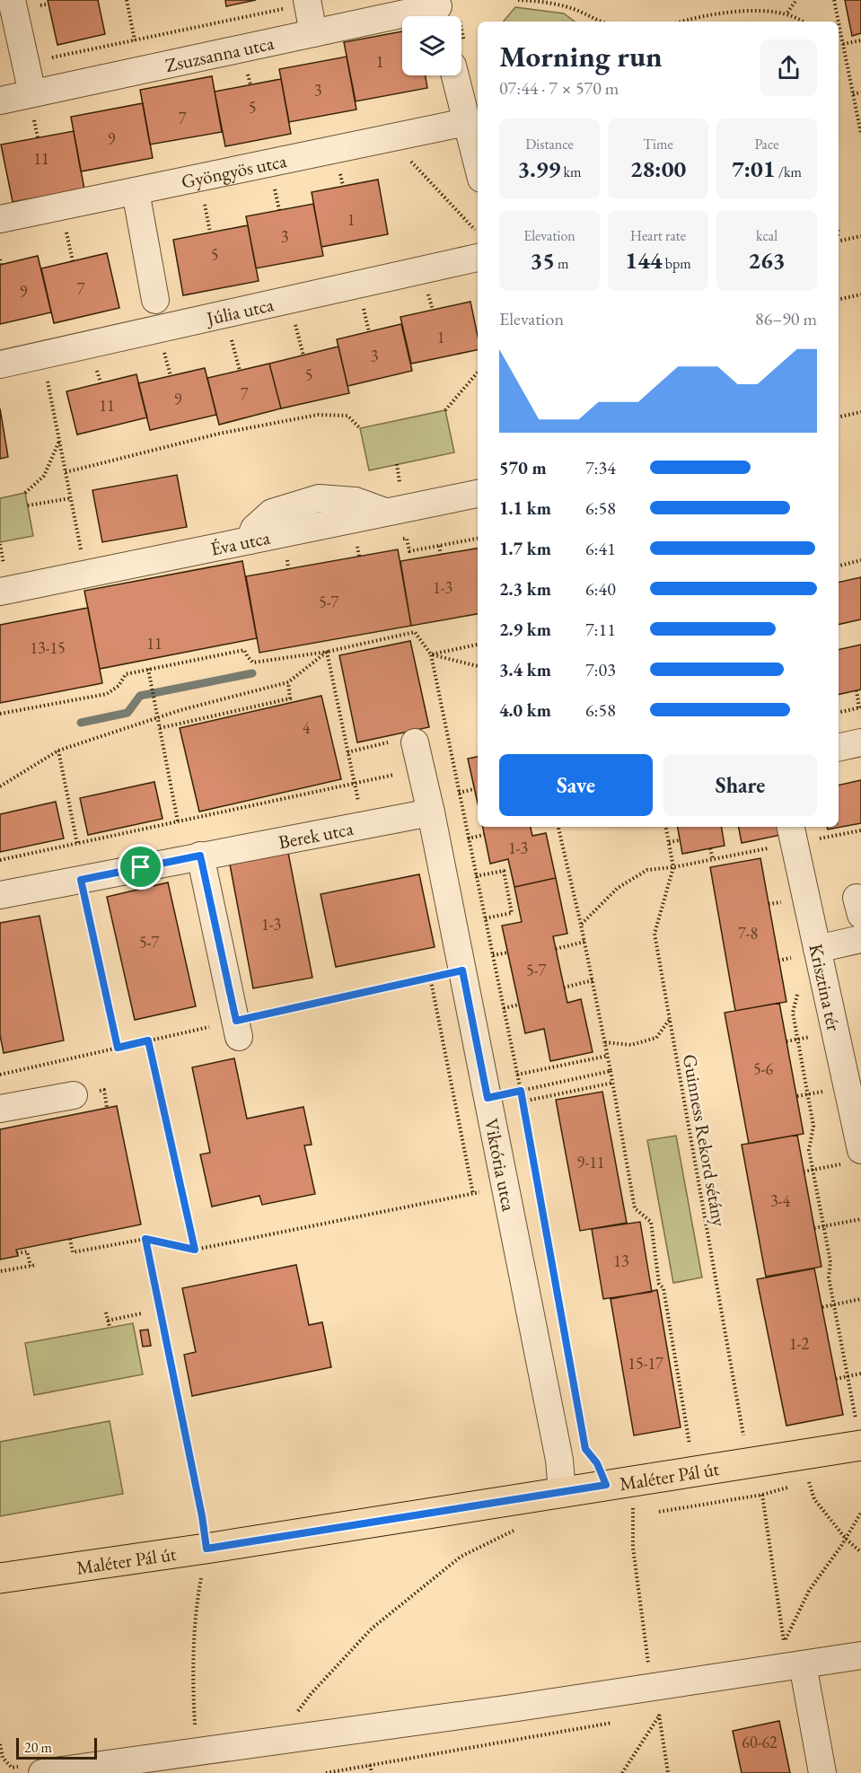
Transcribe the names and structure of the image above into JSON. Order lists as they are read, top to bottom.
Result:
{
  "streets": {
    "main road": ["Maléter Pál út"],
    "street": [
      "Zsuzsanna utca",
      "Gyöngyös utca",
      "Júlia utca",
      "Éva utca",
      "Berek utca",
      "Krisztina tér",
      "Viktória utca"
    ],
    "path": ["Guinness Rekord sétány"]
  },
  "crossings": [
    ["Berek utca", "Viktória utca"],
    ["Guinness Rekord sétány", "Maléter Pál út"],
    ["Viktória utca", "Maléter Pál út"]
  ],
  "house_numbers": [
    "1",
    "3",
    "5",
    "7",
    "9",
    "11",
    "1",
    "3",
    "5",
    "7",
    "9",
    "1",
    "3",
    "5",
    "7",
    "9",
    "11",
    "1-3",
    "5-7",
    "11",
    "13-15",
    "4",
    "1-3",
    "1-3",
    "7-8",
    "5-7",
    "5-7",
    "5-6",
    "9-11",
    "3-4",
    "13",
    "1-2",
    "15-17",
    "60-62"
  ],
  "scale_bar": "20 m",
  "page": {
    "heading": ["Morning run", "07:44 · 7 × 570 m"],
    "stats": [
      ["Distance", "3.99 km"],
      ["Time", "28:00"],
      ["Pace", "7:01 /km"],
      ["Elevation", "35 m"],
      ["Heart rate", "144 bpm"],
      ["kcal", "263"]
    ],
    "chart": ["Elevation", "86–90 m"],
    "list": [
      {
        "name": "570 m",
        "note": "7:34"
      },
      {
        "name": "1.1 km",
        "note": "6:58"
      },
      {
        "name": "1.7 km",
        "note": "6:41"
      },
      {
        "name": "2.3 km",
        "note": "6:40"
      },
      {
        "name": "2.9 km",
        "note": "7:11"
      },
      {
        "name": "3.4 km",
        "note": "7:03"
      },
      {
        "name": "4.0 km",
        "note": "6:58"
      }
    ],
    "buttons": ["Save", "Share"],
    "scale": "20 m"
  }
}
